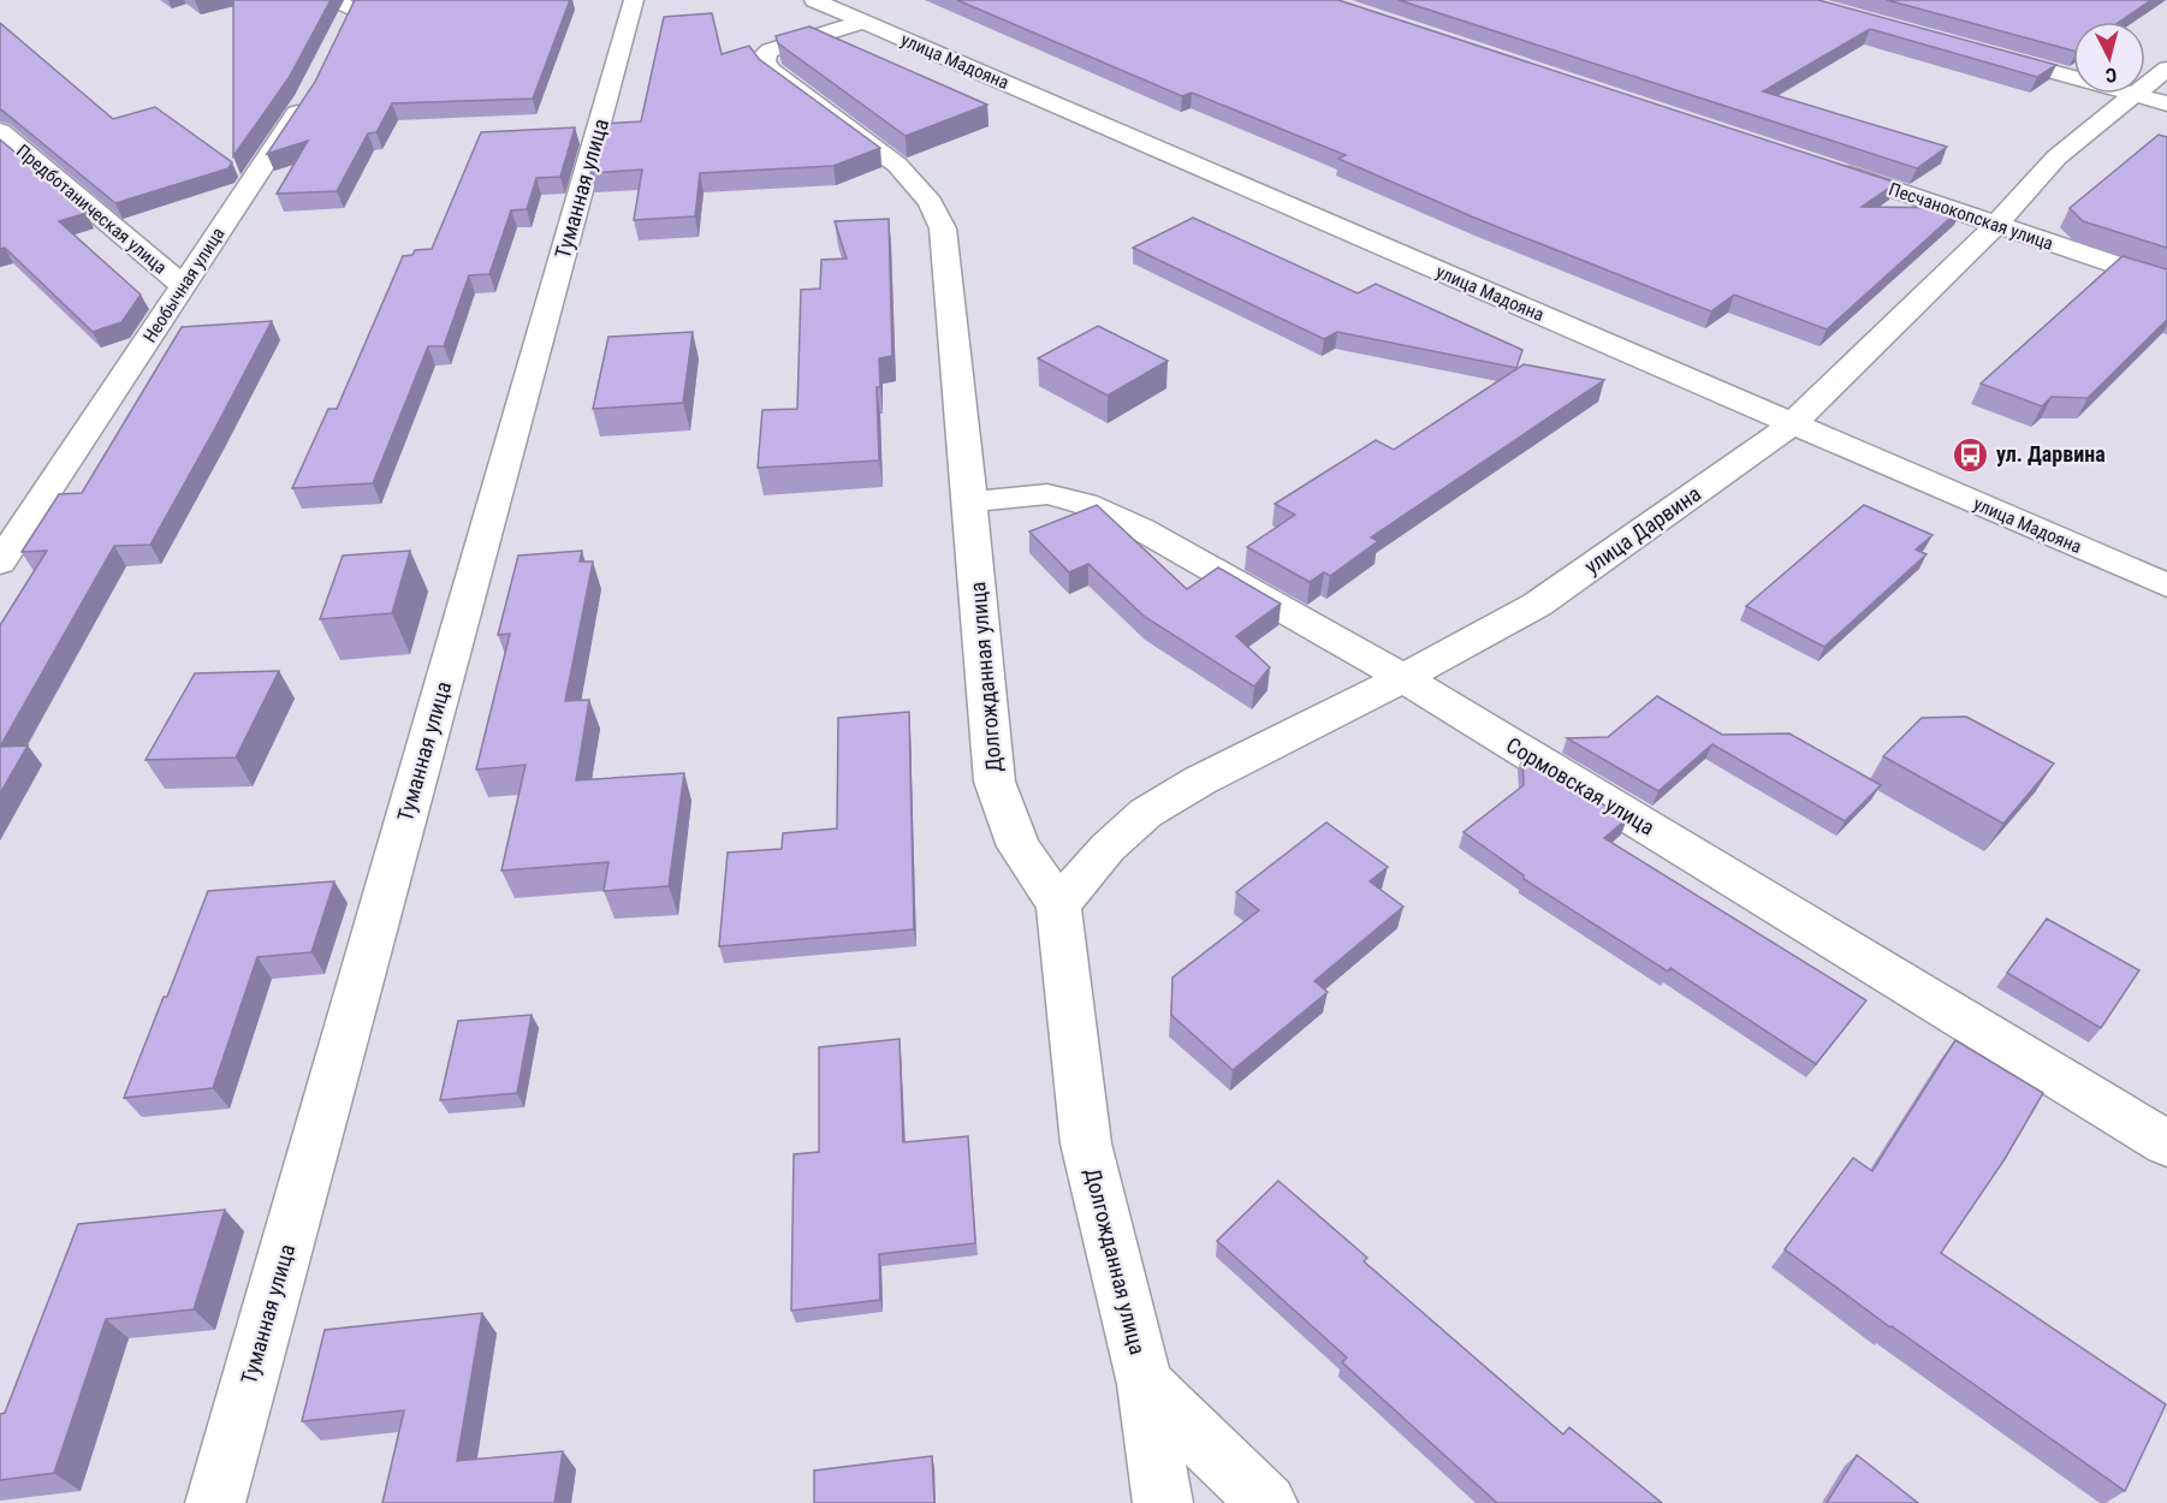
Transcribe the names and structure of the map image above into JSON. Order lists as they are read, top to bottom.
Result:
{
  "streets": {
    "street": [
      "улица Мадояна",
      "Туманная улица",
      "Предботаническая улица",
      "Песчанокопская улица",
      "Необычная улица",
      "улица Дарвина",
      "Долгожданная улица",
      "Сормовская улица"
    ]
  },
  "crossings": [
    ["улица Мадояна", "улица Дарвина"],
    ["улица Мадояна", "Долгожданная улица"],
    ["Предботаническая улица", "Необычная улица"],
    ["Песчанокопская улица", "улица Дарвина"],
    ["улица Дарвина", "Долгожданная улица"],
    ["улица Дарвина", "Сормовская улица"],
    ["Долгожданная улица", "Сормовская улица"]
  ],
  "places": {
    "bus stop": ["ул. Дарвина"]
  },
  "north": "bottom"
}
